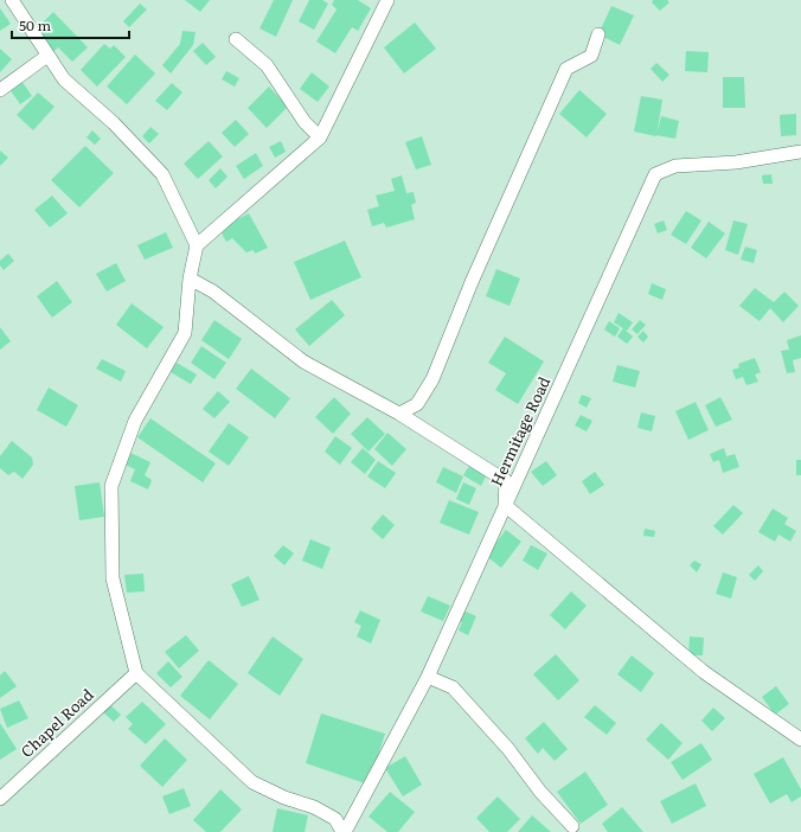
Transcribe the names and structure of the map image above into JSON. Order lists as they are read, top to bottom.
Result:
{
  "streets": {
    "street": ["Hermitage Road", "Chapel Road"]
  },
  "scale_bar": "50 m"
}
